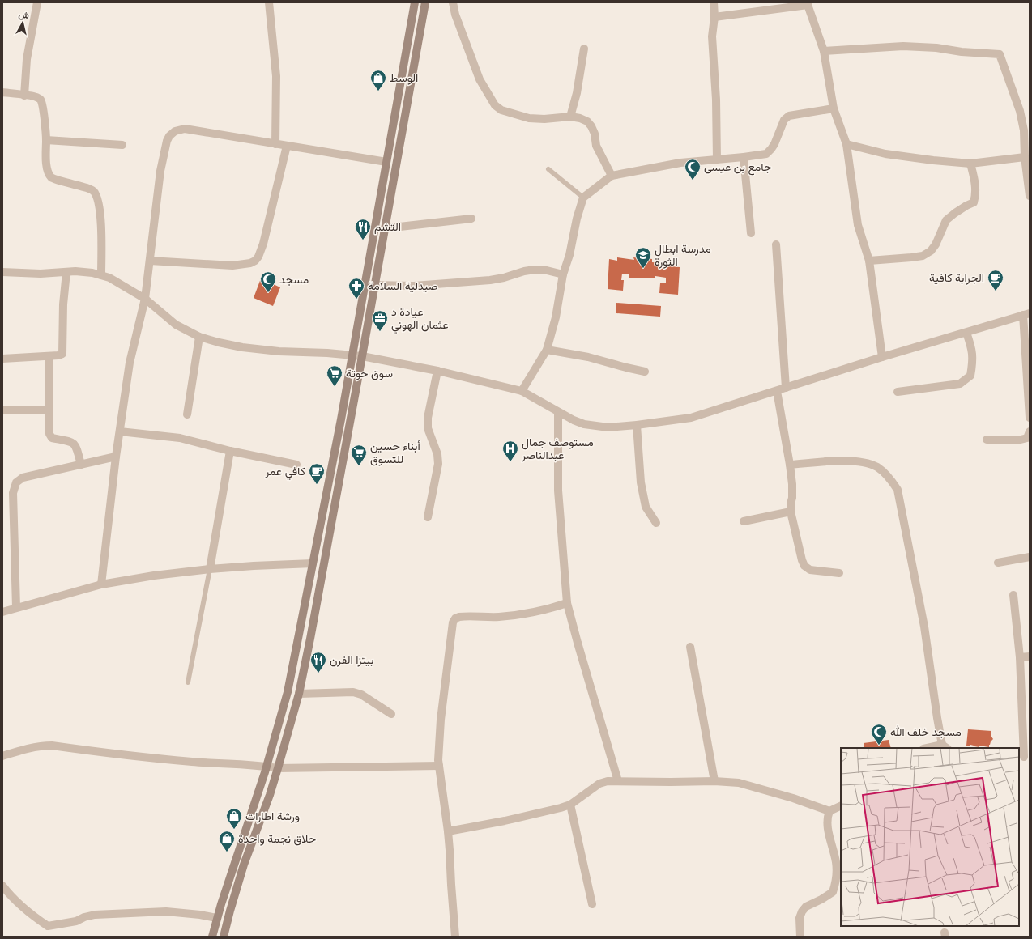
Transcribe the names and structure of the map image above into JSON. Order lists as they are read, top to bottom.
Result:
{
  "places": {
    "shop": ["الوسط", "ورشة اطارات", "حلاق نجمة واحدة"],
    "mosque": ["جامع بن عيسى", "مسجد", "مسجد خلف الله"],
    "restaurant": ["التشم", "بيتزا الفرن"],
    "school or university": ["مدرسة ابطال الثورة"],
    "cafe": ["الجرابة كافية", "كافي عمر"],
    "pharmacy": ["صيدلية السلامة"],
    "office": ["عيادة د عثمان الهوني"],
    "supermarket": ["سوق حوتة", "أبناء حسين للتسوق"],
    "hospital": ["مستوصف جمال عبدالناصر"]
  },
  "north": "top"
}
